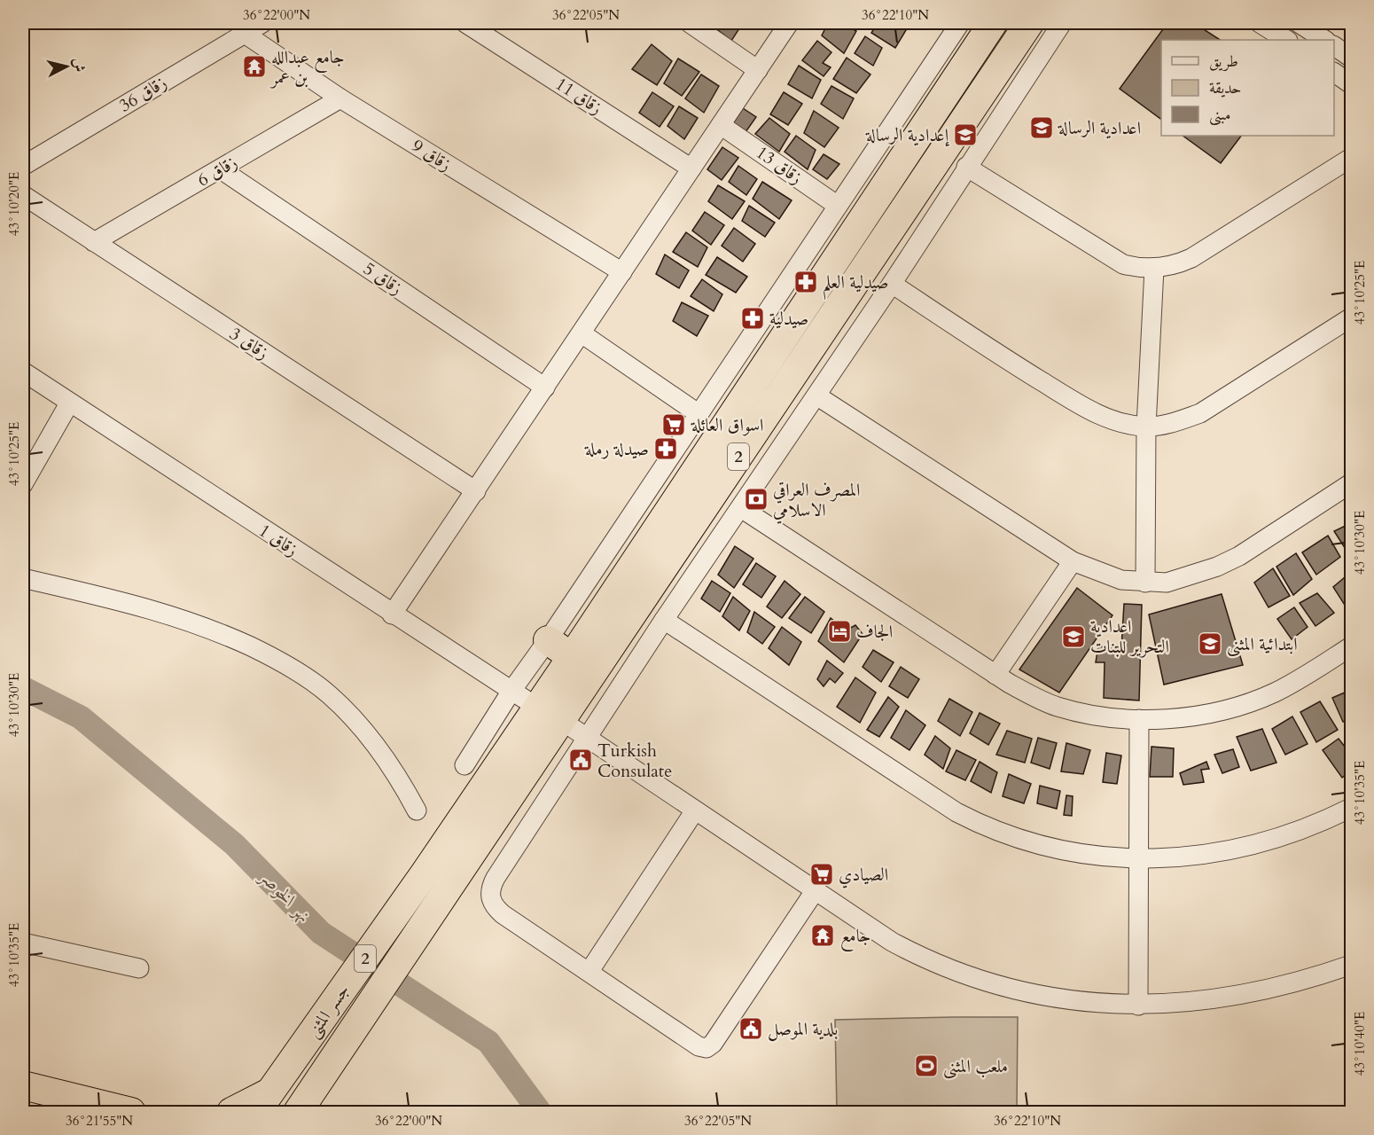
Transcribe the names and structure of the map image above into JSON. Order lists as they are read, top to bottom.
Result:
{
  "streets": {
    "highway": ["2", "جسر المثنى"],
    "street": [
      "زقاق 36",
      "زقاق 11",
      "زقاق 9",
      "زقاق 13",
      "زقاق 6",
      "زقاق 5",
      "زقاق 3",
      "زقاق 1"
    ]
  },
  "crossings": [
    ["زقاق 36", "زقاق 9"],
    ["زقاق 9", "زقاق 6"],
    ["زقاق 6", "زقاق 5"],
    ["زقاق 6", "زقاق 3"],
    ["2", "زقاق 1"],
    ["2", "جسر المثنى"],
    ["زقاق 1", "جسر المثنى"]
  ],
  "water": ["نهر الخوصر"],
  "places": {
    "temple": ["جامع عبدالله بن عمر", "جامع"],
    "school or university": [
      "اعدادية الرسالة",
      "إعدادية الرسالة",
      "اعدادية التحرير للبنات",
      "ابتدائية المثنى"
    ],
    "pharmacy": ["صيدلية العلم", "صيدلية", "صيدلة رملة"],
    "supermarket": ["اسواق العائلة", "الصيادي"],
    "bank": ["المصرف العراقي الاسلامي"],
    "hotel": ["الجاف"],
    "public building": ["Turkish Consulate", "بلدية الموصل"],
    "sports": ["ملعب المثنى"]
  },
  "legend": ["طريق", "حديقة", "مبنى"],
  "north": "right",
  "coordinates": [
    "36°22'00\"N",
    "36°22'05\"N",
    "36°22'10\"N",
    "43°10'20\"E",
    "43°10'25\"E",
    "43°10'30\"E",
    "43°10'35\"E",
    "43°10'40\"E",
    "36°21'55\"N"
  ]
}
